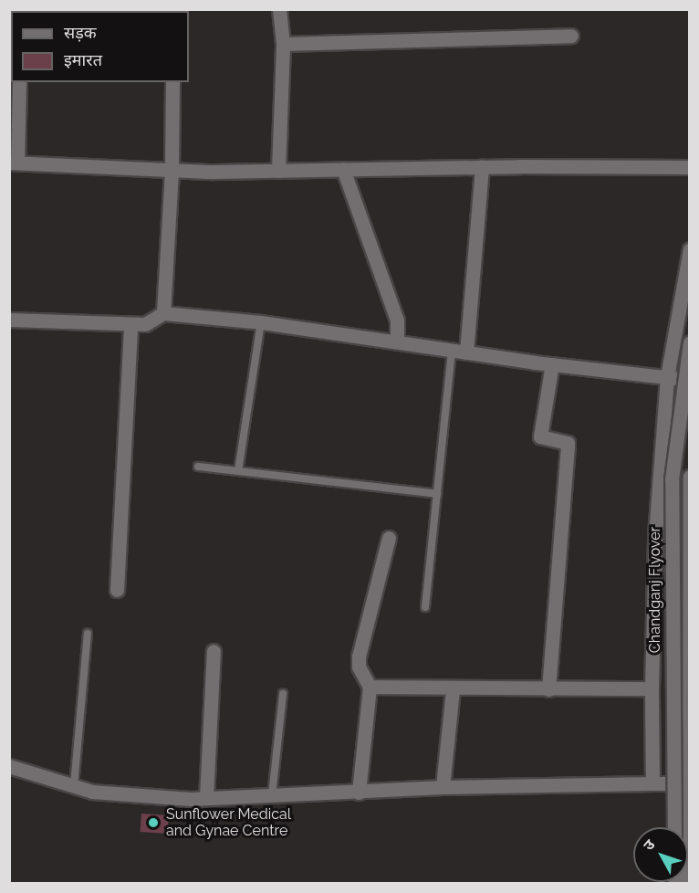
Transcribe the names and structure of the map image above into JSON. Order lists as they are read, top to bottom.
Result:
{
  "streets": {
    "street": ["Chandganj Flyover"]
  },
  "places": ["Sunflower Medical and Gynae Centre"],
  "legend": ["सड़क", "इमारत"],
  "north": "top left"
}
